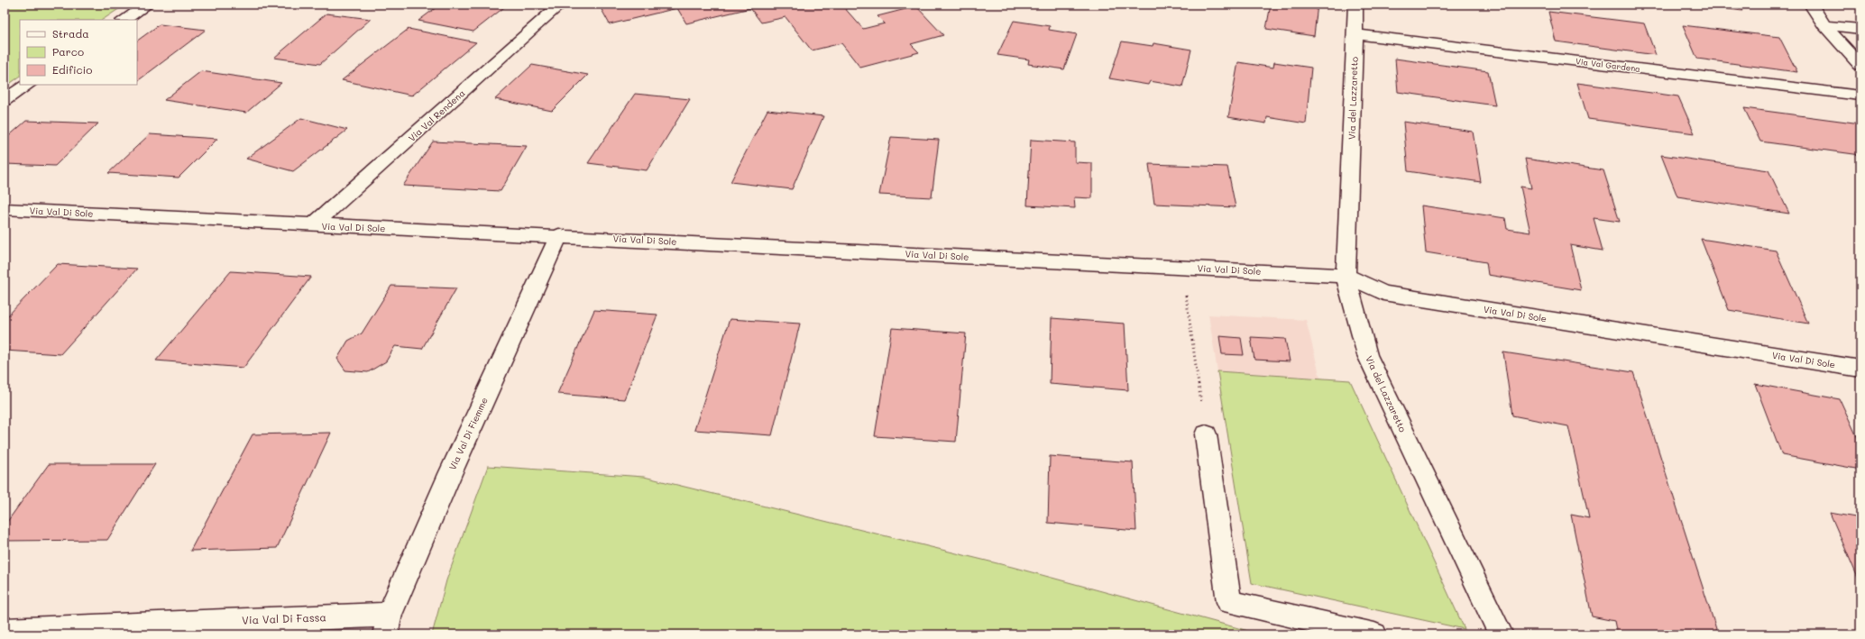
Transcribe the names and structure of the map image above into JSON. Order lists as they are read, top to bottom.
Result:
{
  "streets": {
    "street": [
      "Via Val Gardena",
      "Via del Lazzaretto",
      "Via Val Rendena",
      "Via Val Di Sole",
      "Via Val Di Fiemme",
      "Via Val Di Fassa"
    ]
  },
  "crossings": [
    ["Via Val Gardena", "Via del Lazzaretto"],
    ["Via del Lazzaretto", "Via Val Di Sole"],
    ["Via Val Rendena", "Via Val Di Sole"],
    ["Via Val Di Sole", "Via Val Di Fiemme"],
    ["Via Val Di Fiemme", "Via Val Di Fassa"]
  ],
  "legend": ["Strada", "Parco", "Edificio"]
}
